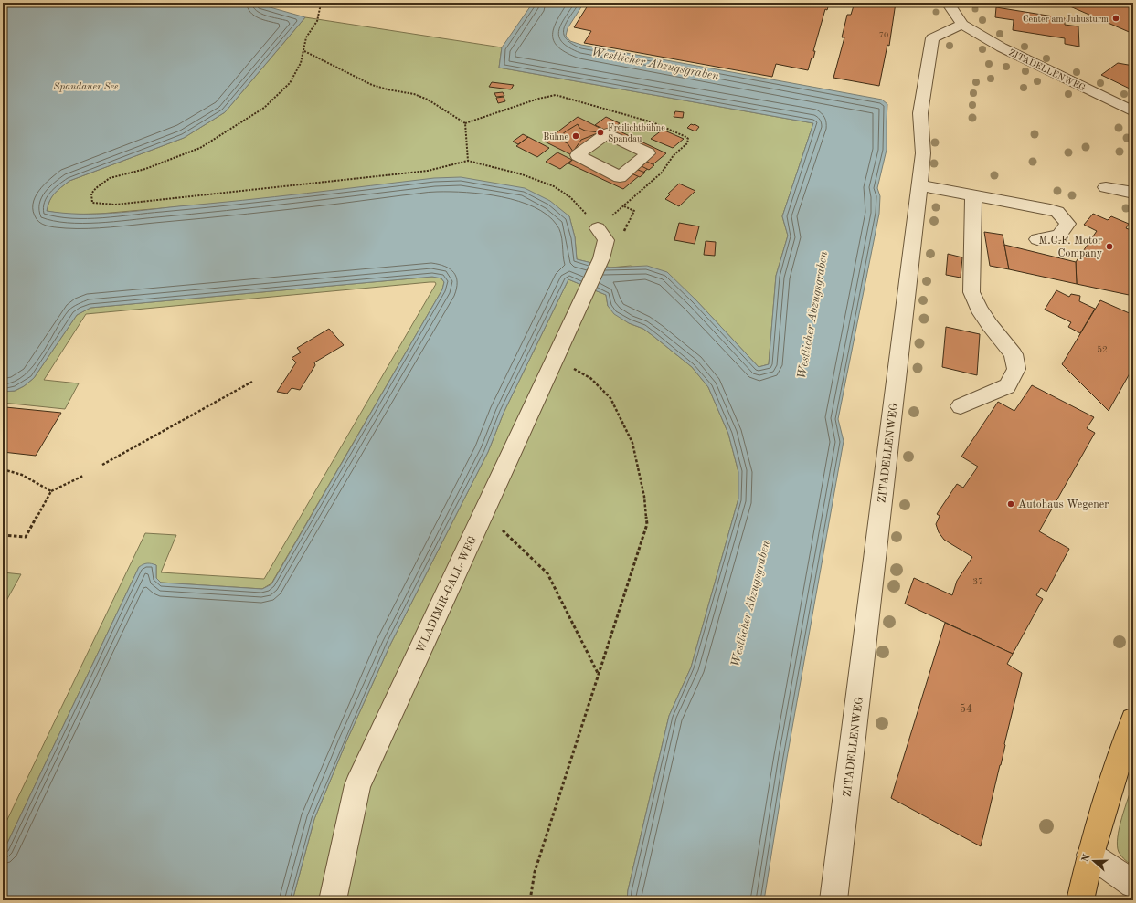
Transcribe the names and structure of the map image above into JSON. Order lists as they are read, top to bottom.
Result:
{
  "streets": {
    "street": ["ZITADELLENWEG", "WLADIMIR-GALL-WEG"]
  },
  "water": ["Westlicher Abzugsgraben", "Spandauer See"],
  "places": [
    "Center am Juliusturm",
    "Freilichtbühne Spandau",
    "Bühne",
    "M.C.F. Motor Company",
    "Autohaus Wegener"
  ],
  "house_numbers": [
    "70",
    "52",
    "37",
    "54"
  ],
  "north": "left"
}
